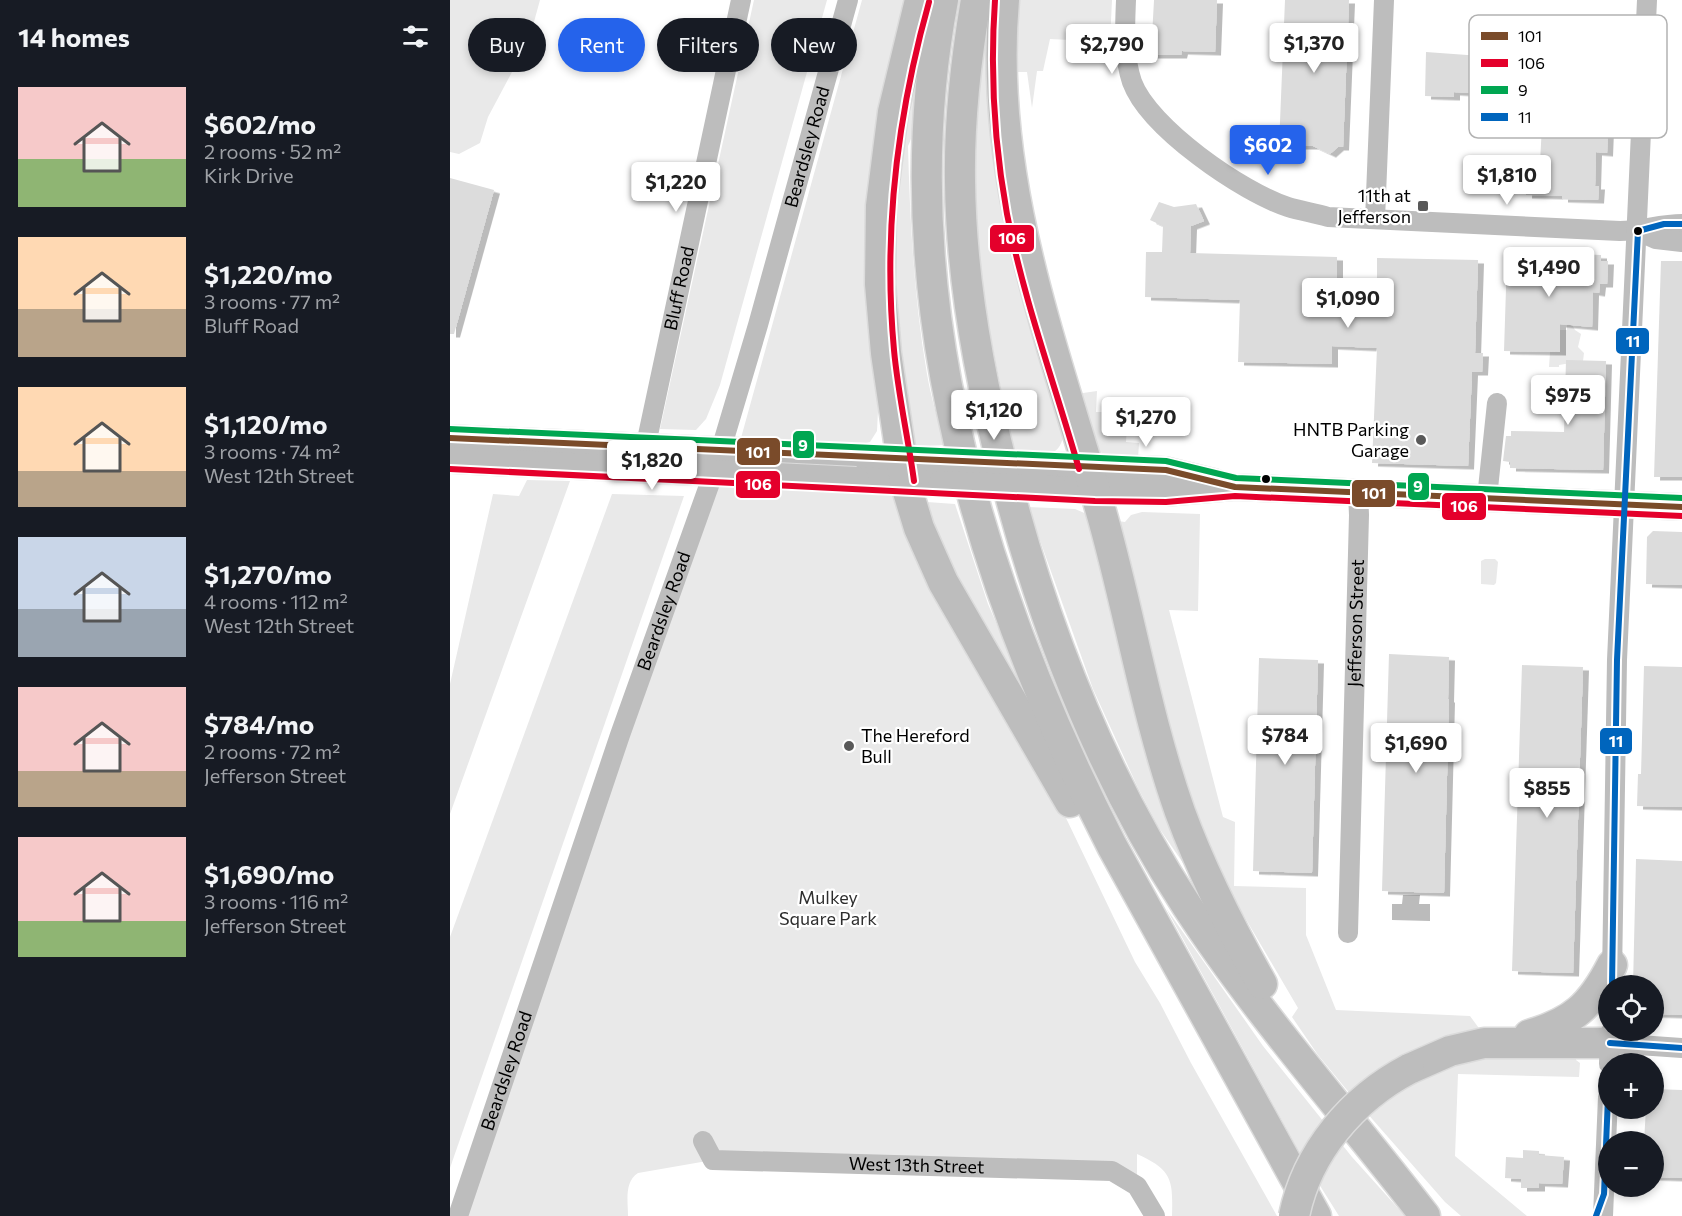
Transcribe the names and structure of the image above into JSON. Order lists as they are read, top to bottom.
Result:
{
  "streets": {
    "street": [
      "Beardsley Road",
      "Bluff Road",
      "Jefferson Street",
      "West 13th Street"
    ]
  },
  "parks": ["Mulkey Square Park"],
  "places": {
    "transit": ["11th at Jefferson"],
    "other": ["HNTB Parking Garage", "The Hereford Bull"]
  },
  "lines": [
    "transit line 106",
    "transit line 11",
    "transit line 9",
    "transit line 101"
  ],
  "legend": [
    "101",
    "106",
    "9",
    "11"
  ],
  "page": {
    "heading": "14 homes",
    "chip": [
      "Buy",
      "Rent",
      "Filters",
      "New"
    ],
    "price": [
      "$1,370",
      "$2,790",
      "$602",
      "$1,810",
      "$1,220",
      "$1,490",
      "$1,090",
      "$975",
      "$1,120",
      "$1,270",
      "$1,820",
      "$784",
      "$1,690",
      "$855"
    ],
    "list": [
      {
        "name": "$602/mo",
        "note": "2 rooms · 52 m² · Kirk Drive"
      },
      {
        "name": "$1,220/mo",
        "note": "3 rooms · 77 m² · Bluff Road"
      },
      {
        "name": "$1,120/mo",
        "note": "3 rooms · 74 m² · West 12th Street"
      },
      {
        "name": "$1,270/mo",
        "note": "4 rooms · 112 m² · West 12th Street"
      },
      {
        "name": "$784/mo",
        "note": "2 rooms · 72 m² · Jefferson Street"
      },
      {
        "name": "$1,690/mo",
        "note": "3 rooms · 116 m² · Jefferson Street"
      }
    ],
    "map_buttons": ["+", "−"]
  }
}
